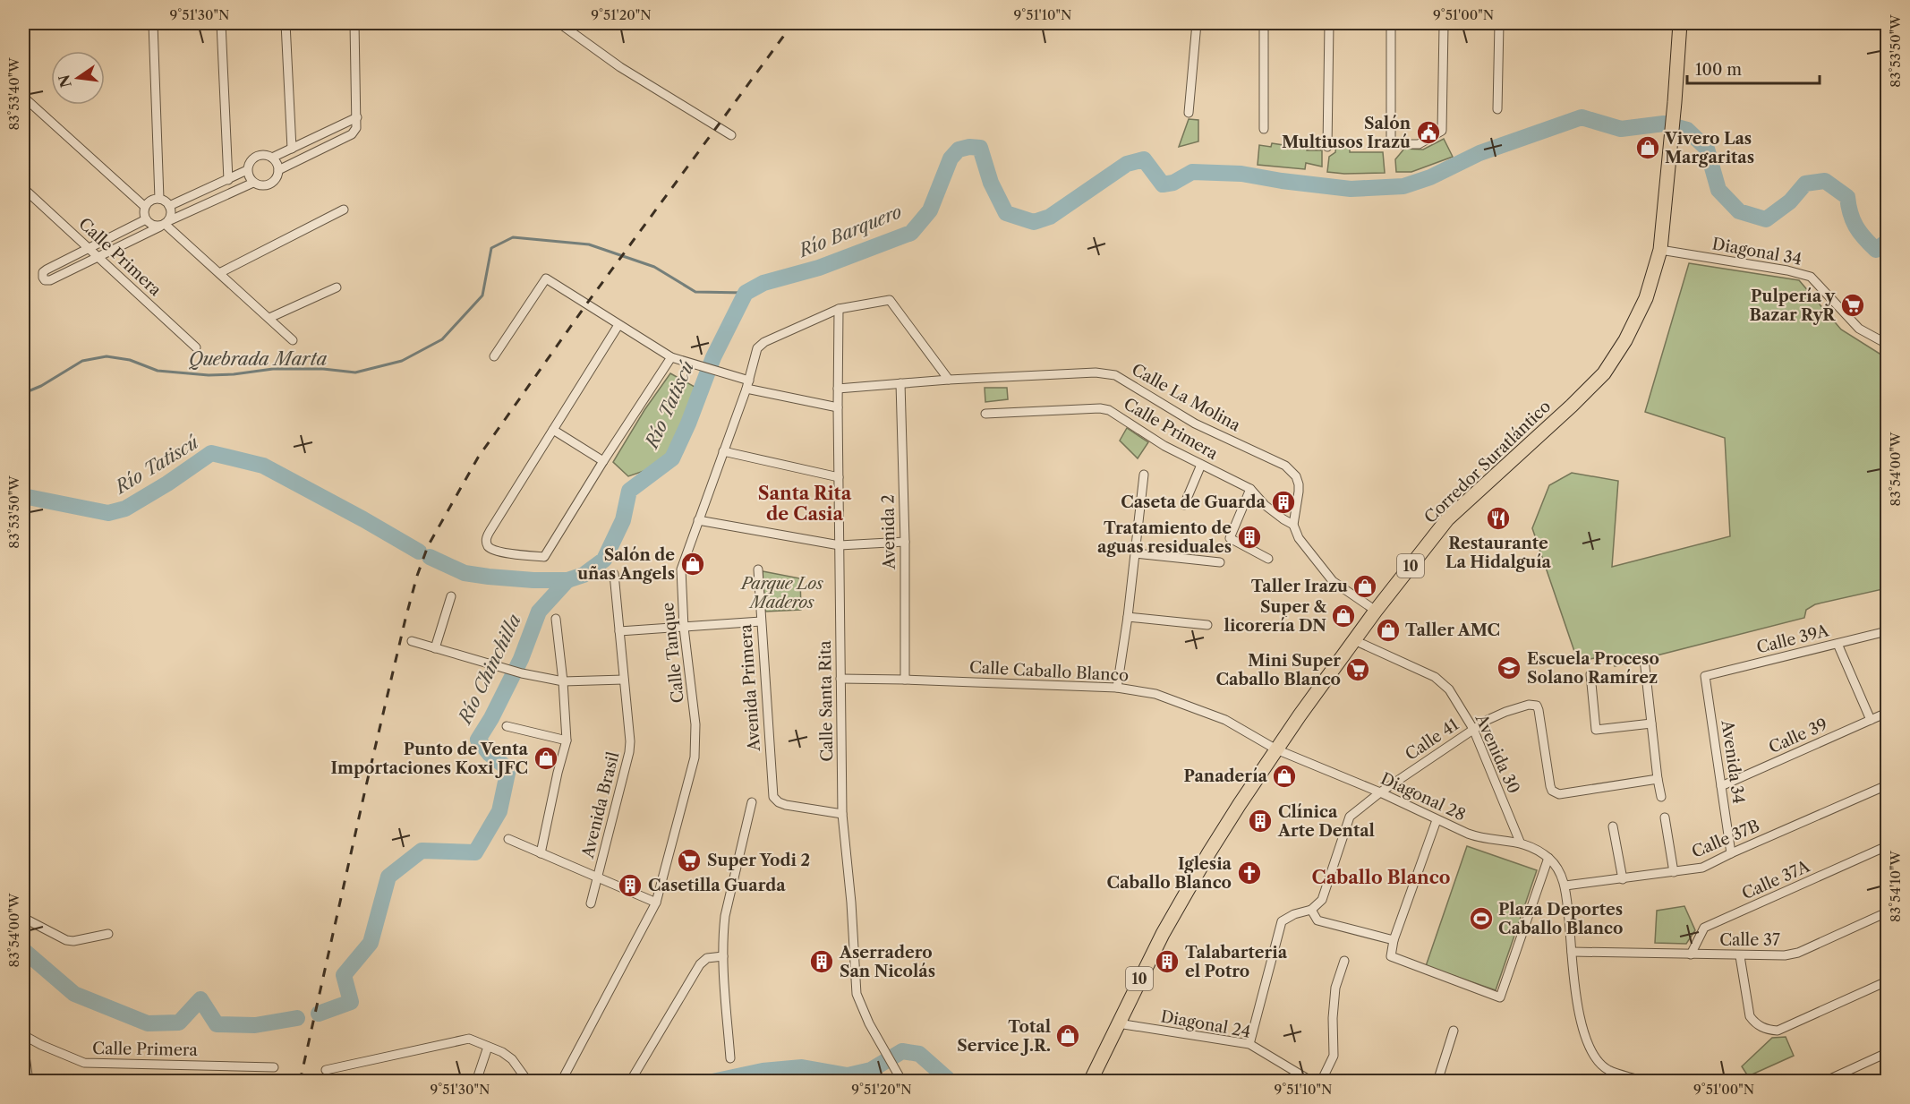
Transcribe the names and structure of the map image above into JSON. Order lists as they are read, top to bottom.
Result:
{
  "streets": {
    "main road": ["Corredor Suratlántico", "10"],
    "street": [
      "Diagonal 34",
      "Calle Primera",
      "Calle La Molina",
      "Avenida 2",
      "Calle 39A",
      "Calle Tanque",
      "Calle Caballo Blanco",
      "Avenida Primera",
      "Calle Santa Rita",
      "Calle 39",
      "Calle 41",
      "Avenida 30",
      "Avenida 34",
      "Diagonal 28",
      "Avenida Brasil",
      "Calle 37B",
      "Calle 37A",
      "Calle 37",
      "Diagonal 24"
    ]
  },
  "crossings": [
    ["Diagonal 34", "Corredor Suratlántico"],
    ["Calle Primera", "Calle La Molina"],
    ["Calle La Molina", "Avenida 2"],
    ["Calle La Molina", "Calle Tanque"],
    ["Calle La Molina", "Calle Santa Rita"],
    ["Corredor Suratlántico", "Calle Caballo Blanco"],
    ["Corredor Suratlántico", "Avenida 30"],
    ["Corredor Suratlántico", "Diagonal 28"],
    ["Corredor Suratlántico", "Diagonal 24"],
    ["Avenida 2", "Calle Caballo Blanco"],
    ["Calle 39A", "Avenida 34"],
    ["Calle Tanque", "Calle Santa Rita"],
    ["Calle Caballo Blanco", "Calle Santa Rita"],
    ["Calle Caballo Blanco", "Diagonal 28"],
    ["Avenida Primera", "Calle Santa Rita"],
    ["Calle 39", "Avenida 34"],
    ["Calle 41", "Avenida 30"],
    ["Calle 41", "Diagonal 28"],
    ["Avenida 30", "Diagonal 28"],
    ["Avenida 34", "Calle 37B"],
    ["Diagonal 28", "Calle 37B"],
    ["Calle 37A", "Calle 37"]
  ],
  "districts": ["Santa Rita de Casia", "Caballo Blanco"],
  "water": [
    "Río Barquero",
    "Quebrada Marta",
    "Río Tatiscú",
    "Río Chinchilla"
  ],
  "parks": ["Parque Los Maderos"],
  "places": {
    "public building": ["Salón Multiusos Irazú"],
    "shop": [
      "Vivero Las Margaritas",
      "Salón de uñas Angels",
      "Taller Irazu",
      "Super & licorería DN",
      "Taller AMC",
      "Punto de Venta Importaciones Koxi JFC",
      "Panadería",
      "Total Service J.R."
    ],
    "supermarket": ["Pulpería y Bazar RyR", "Mini Super Caballo Blanco", "Super Yodi 2"],
    "building": [
      "Caseta de Guarda",
      "Tratamiento de aguas residuales",
      "Clínica Arte Dental",
      "Casetilla Guarda",
      "Aserradero San Nicolás",
      "Talabarteria el Potro"
    ],
    "restaurant": ["Restaurante La Hidalguía"],
    "school or university": ["Escuela Proceso Solano Ramírez"],
    "church": ["Iglesia Caballo Blanco"],
    "sports": ["Plaza Deportes Caballo Blanco"]
  },
  "scale_bar": "100 m",
  "north": "left",
  "coordinates": [
    "9°51'30\"N",
    "9°51'20\"N",
    "9°51'10\"N",
    "9°51'00\"N",
    "83°53'50\"W",
    "83°53'40\"W",
    "83°54'00\"W",
    "83°54'10\"W"
  ]
}
